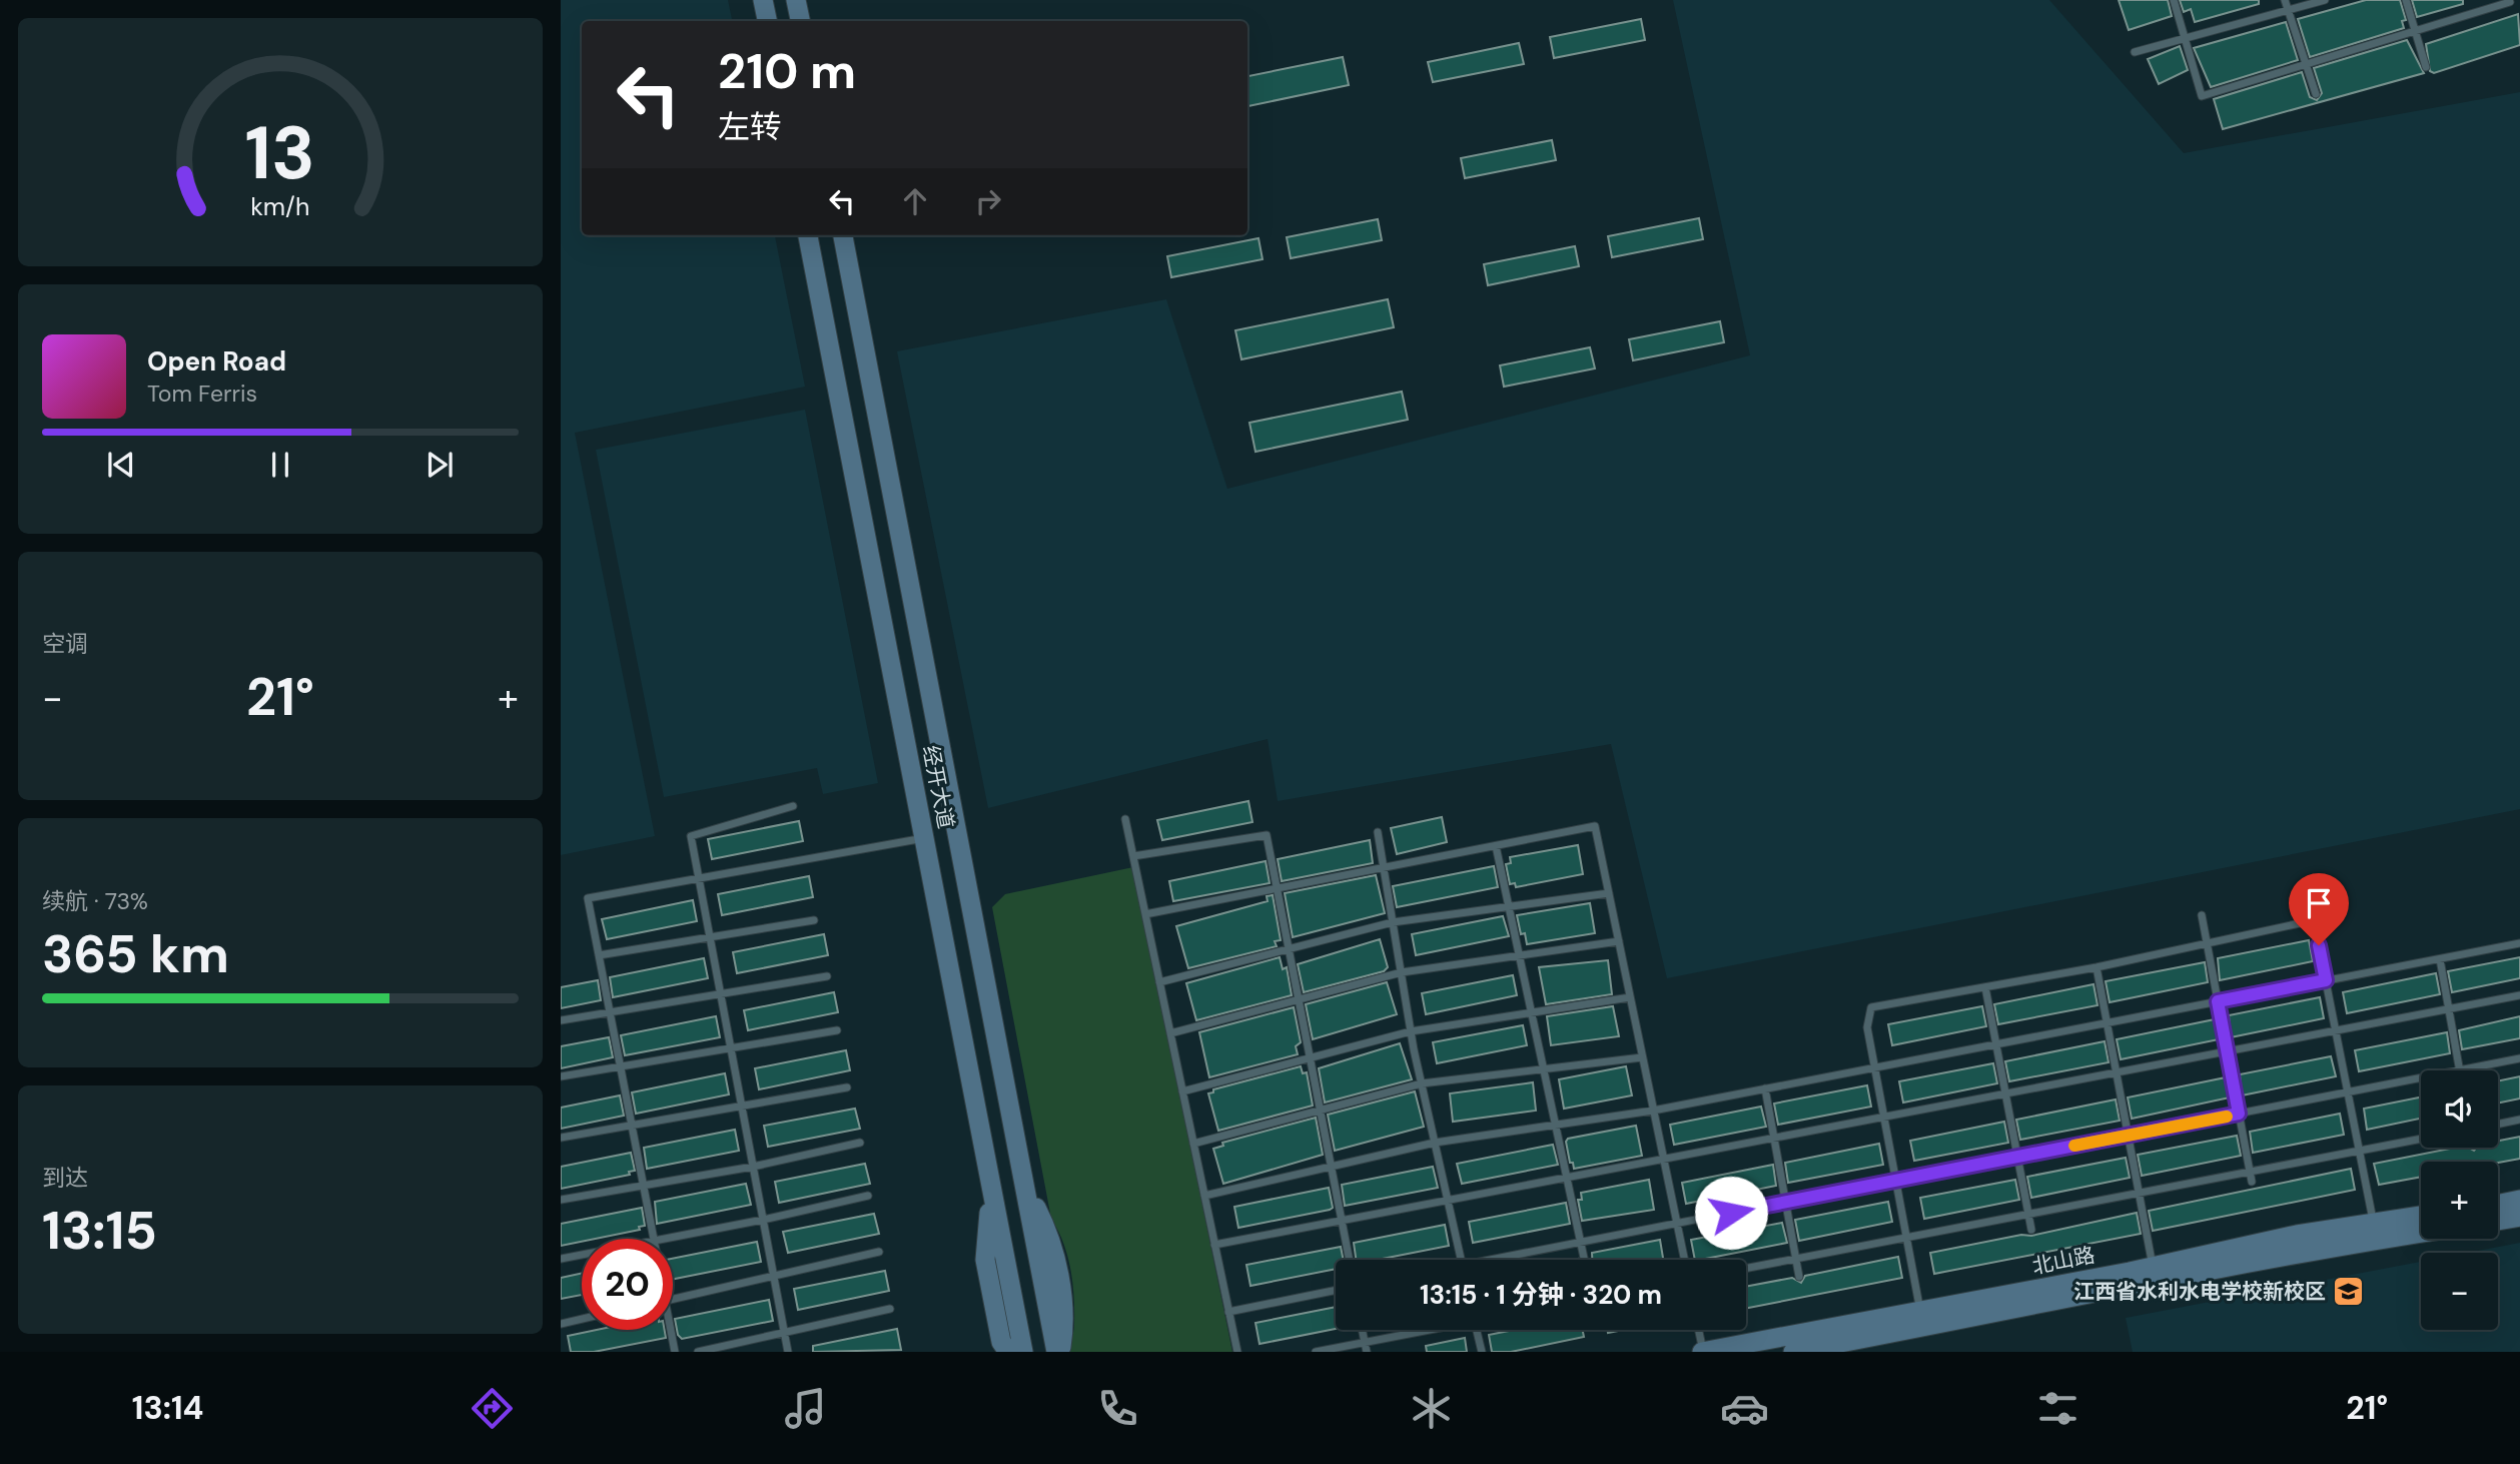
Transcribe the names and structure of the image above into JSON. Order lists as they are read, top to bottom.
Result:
{
  "streets": {
    "main road": ["经开大道", "北山路"]
  },
  "places": {
    "school or university": ["江西省水利水电学校新校区"]
  },
  "page": {
    "turn": ["210 m", "左转"],
    "song": ["Open Road", "Tom Ferris"],
    "tile": [
      "空调",
      ["续航 · 73%", "365 km"],
      ["到达", "13:15"]
    ],
    "heat": ["−", "21°", "+"],
    "map_buttons": ["+", "−"],
    "limit": "20",
    "trip": "13:15 · 1 分钟 · 320 m",
    "tabs": ["13:14", "21°"],
    "gauge": ["13", "km/h"]
  }
}
